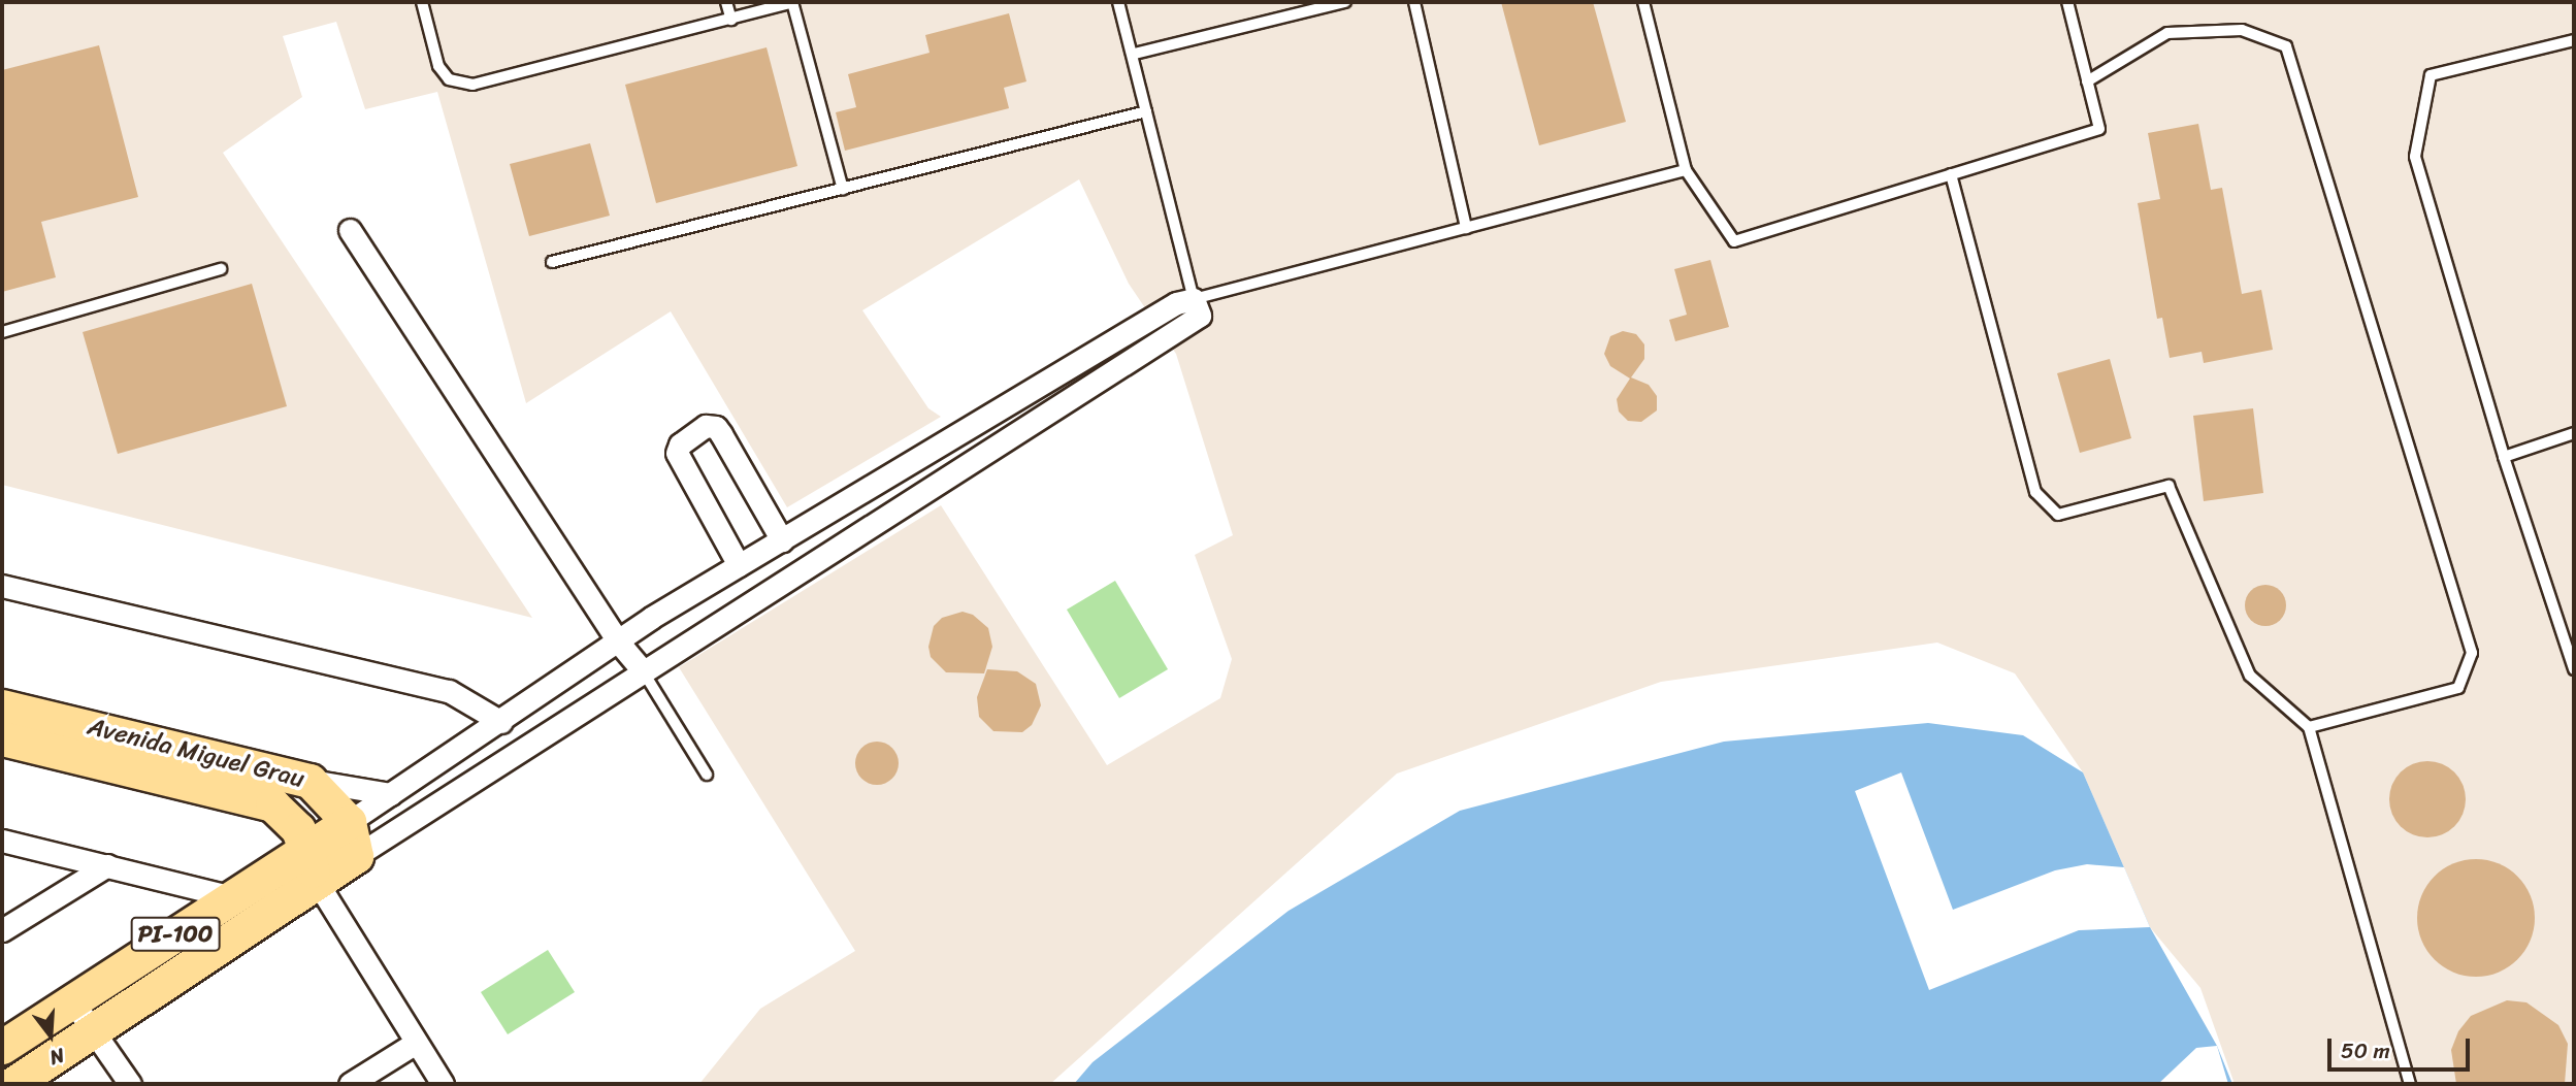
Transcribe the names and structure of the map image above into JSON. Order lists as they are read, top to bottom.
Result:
{
  "streets": {
    "main road": ["Avenida Miguel Grau", "PI-100"]
  },
  "crossings": [
    ["Avenida Miguel Grau", "PI-100"]
  ],
  "scale_bar": "50 m",
  "north": "bottom"
}
